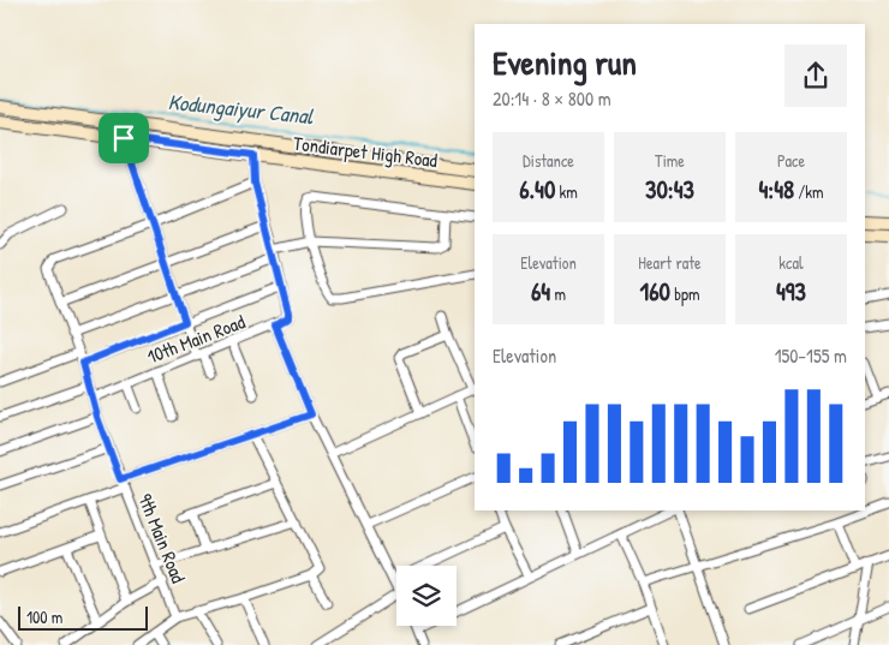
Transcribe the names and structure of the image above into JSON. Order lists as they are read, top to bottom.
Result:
{
  "streets": {
    "main road": ["Tondiarpet High Road"],
    "street": ["10th Main Road", "9th Main Road"]
  },
  "crossings": [
    ["Tondiarpet High Road", "10th Main Road"],
    ["10th Main Road", "9th Main Road"]
  ],
  "water": ["Kodungaiyur Canal"],
  "scale_bar": "100 m",
  "page": {
    "heading": ["Evening run", "20:14 · 8 × 800 m"],
    "stats": [
      ["Distance", "6.40 km"],
      ["Time", "30:43"],
      ["Pace", "4:48 /km"],
      ["Elevation", "64 m"],
      ["Heart rate", "160 bpm"],
      ["kcal", "493"]
    ],
    "chart": ["Elevation", "150–155 m"],
    "scale": "100 m"
  }
}
